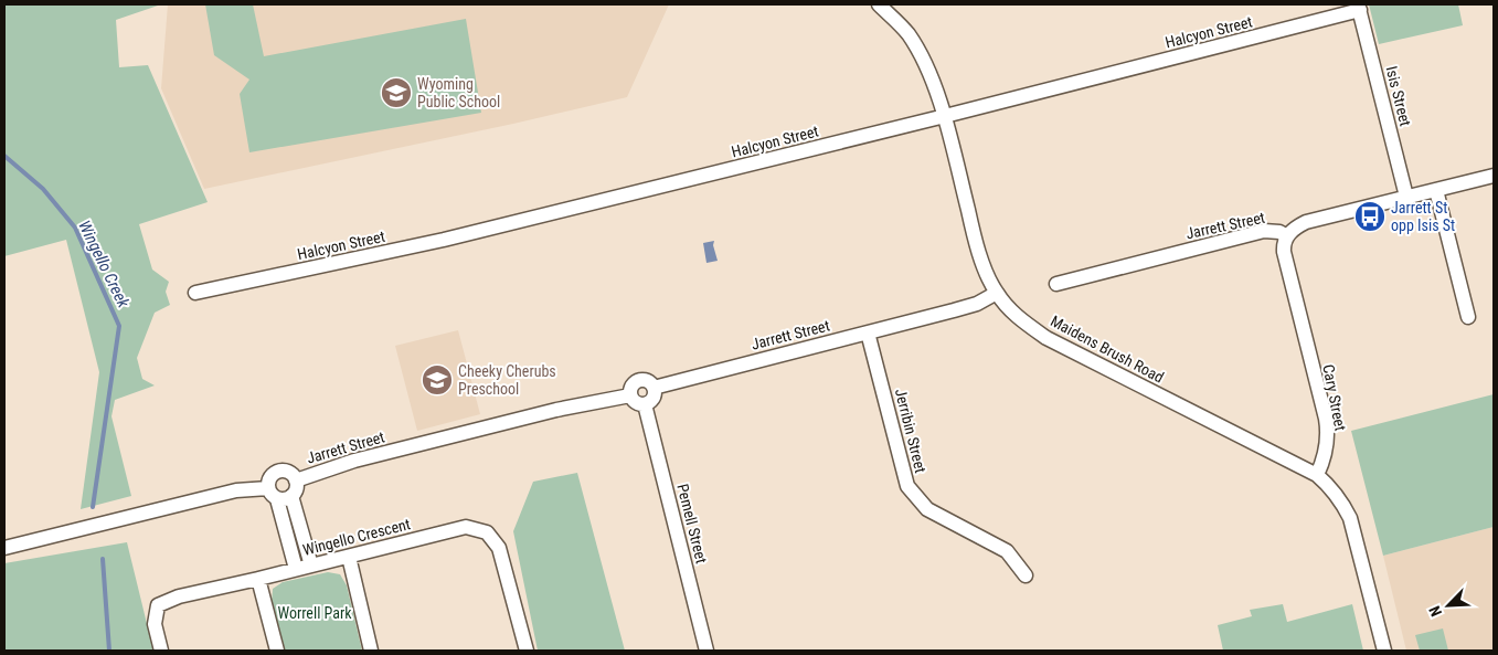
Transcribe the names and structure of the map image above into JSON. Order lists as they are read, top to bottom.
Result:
{
  "streets": {
    "street": [
      "Halcyon Street",
      "Isis Street",
      "Jarrett Street",
      "Maidens Brush Road",
      "Cary Street",
      "Jerribin Street",
      "Pemell Street",
      "Wingello Crescent"
    ]
  },
  "crossings": [
    ["Halcyon Street", "Isis Street"],
    ["Halcyon Street", "Maidens Brush Road"],
    ["Jarrett Street", "Maidens Brush Road"],
    ["Jarrett Street", "Cary Street"],
    ["Jarrett Street", "Jerribin Street"],
    ["Jarrett Street", "Pemell Street"],
    ["Maidens Brush Road", "Cary Street"]
  ],
  "water": ["Wingello Creek"],
  "parks": ["Worrell Park"],
  "places": {
    "school or university": ["Wyoming Public School", "Cheeky Cherubs Preschool"],
    "bus stop": ["Jarrett St opp Isis St"]
  },
  "north": "bottom left"
}
